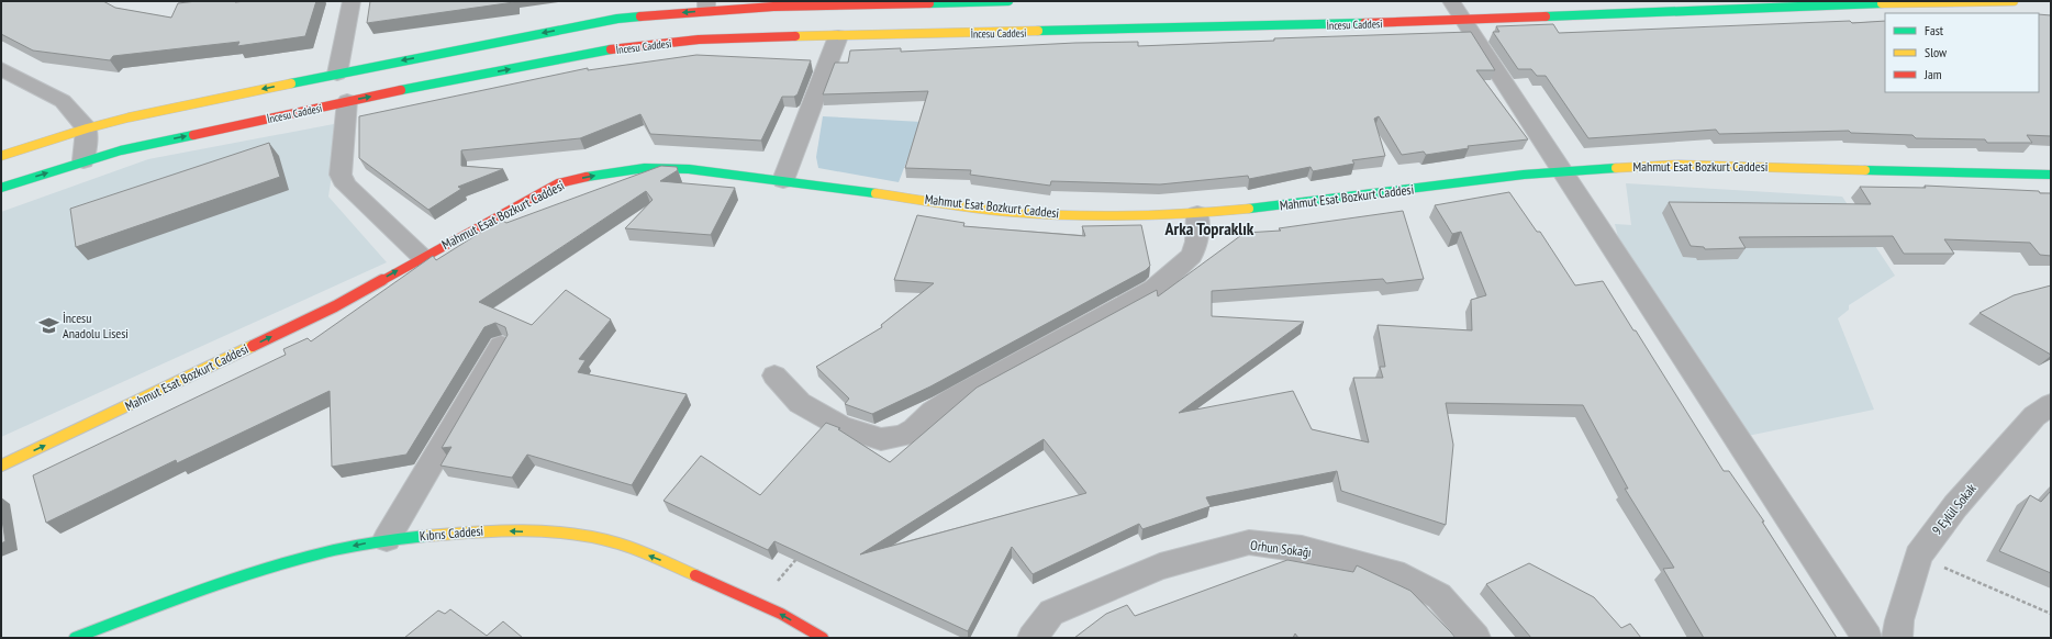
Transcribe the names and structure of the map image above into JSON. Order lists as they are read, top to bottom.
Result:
{
  "streets": {
    "main road": ["İncesu Caddesi", "Mahmut Esat Bozkurt Caddesi", "Kıbrıs Caddesi"],
    "street": ["9 Eylül Sokak", "Orhun Sokağı"]
  },
  "one_way": ["Mahmut Esat Bozkurt Caddesi", "Kıbrıs Caddesi"],
  "districts": ["Arka Topraklık"],
  "places": {
    "school or university": ["İncesu Anadolu Lisesi"]
  },
  "legend": ["Fast", "Slow", "Jam"]
}
